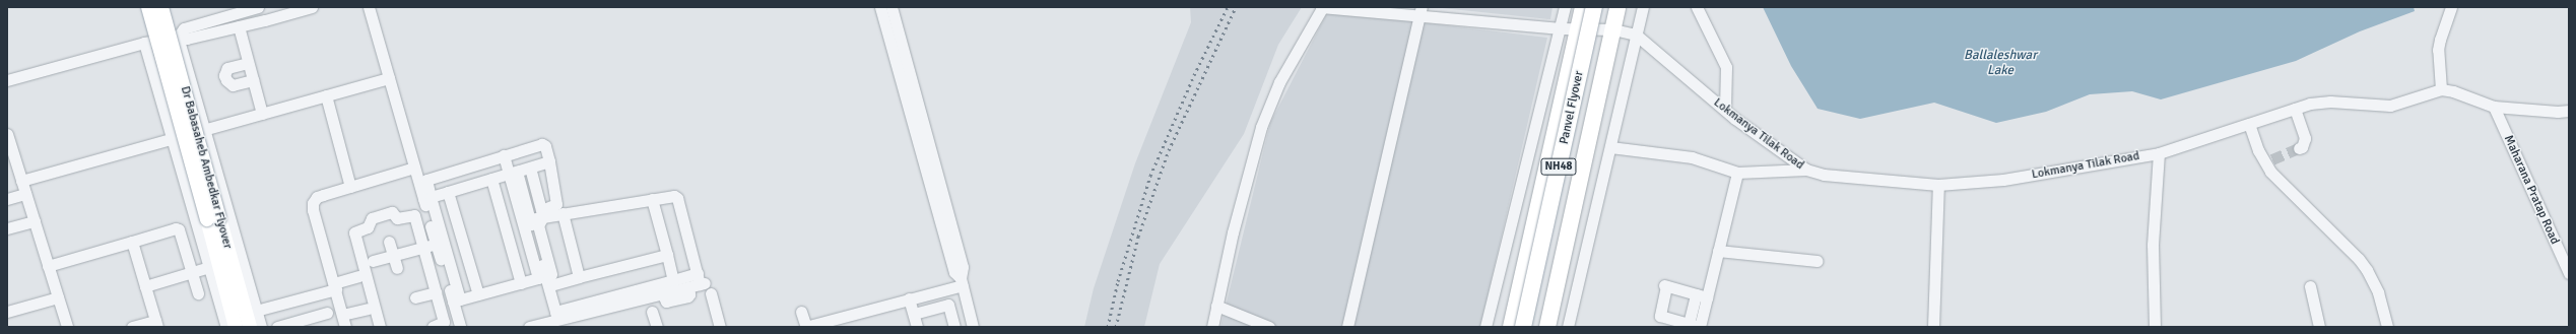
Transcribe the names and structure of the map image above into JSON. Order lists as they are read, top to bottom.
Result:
{
  "streets": {
    "highway": ["Panvel Flyover", "NH48"],
    "main road": ["Dr Babasaheb Ambedkar Flyover"],
    "street": ["Lokmanya Tilak Road", "Maharana Pratap Road"]
  },
  "water": ["Ballaleshwar Lake"]
}
